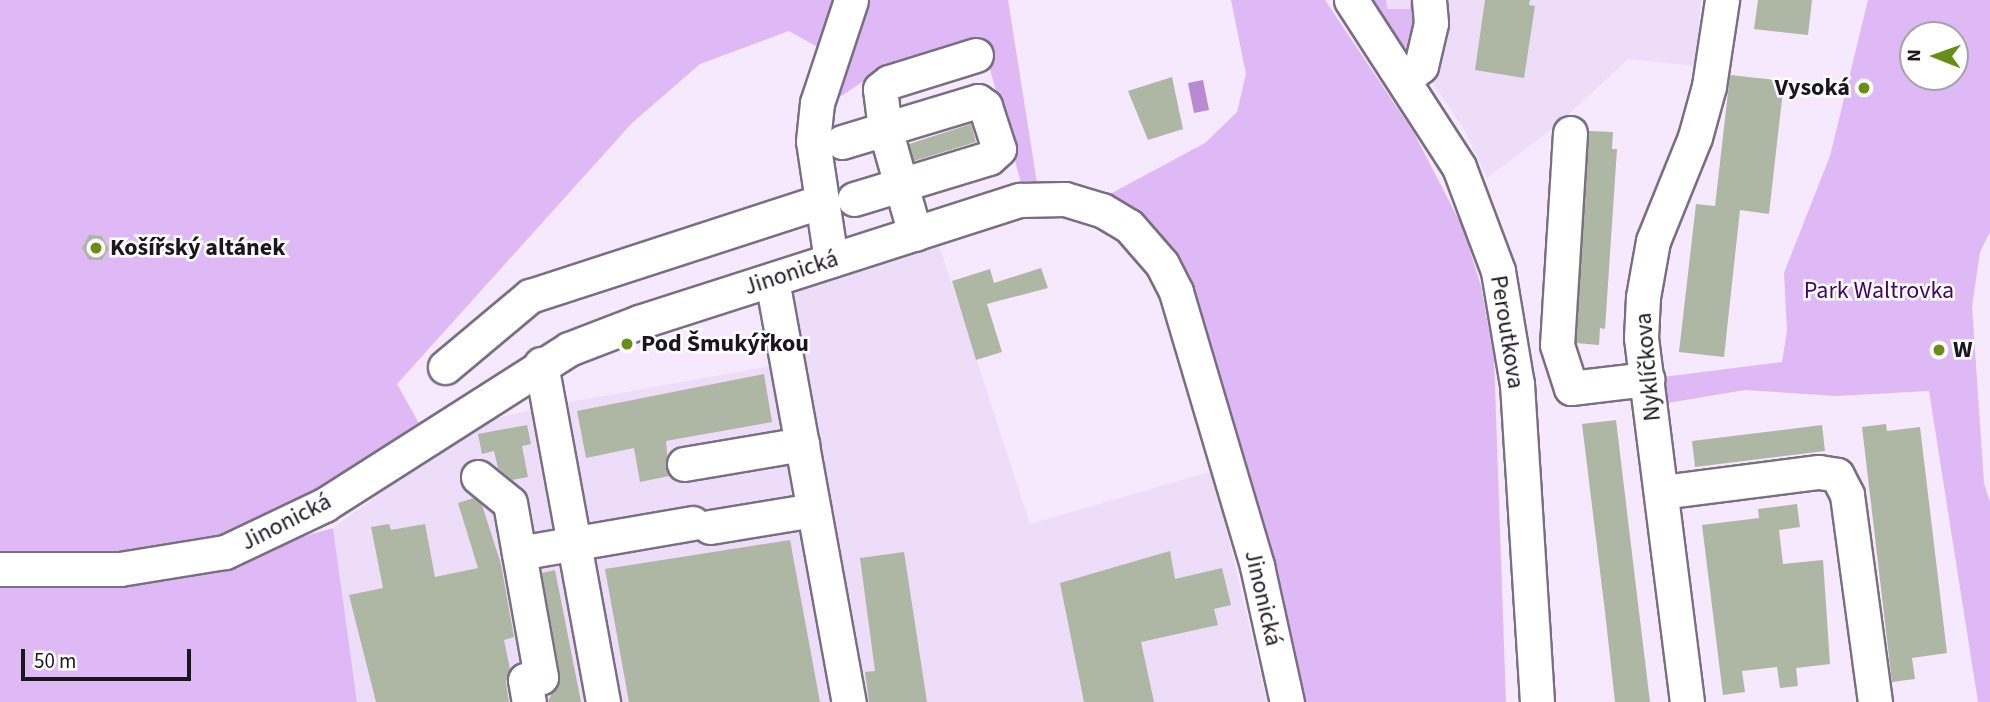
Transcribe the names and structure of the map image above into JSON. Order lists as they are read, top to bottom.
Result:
{
  "streets": {
    "street": ["Jinonická", "Peroutkova", "Nyklíčkova"]
  },
  "parks": ["Park Waltrovka"],
  "places": [
    "Vysoká",
    "Košířský altánek",
    "Pod Šmukýřkou",
    "W"
  ],
  "scale_bar": "50 m",
  "north": "left"
}
